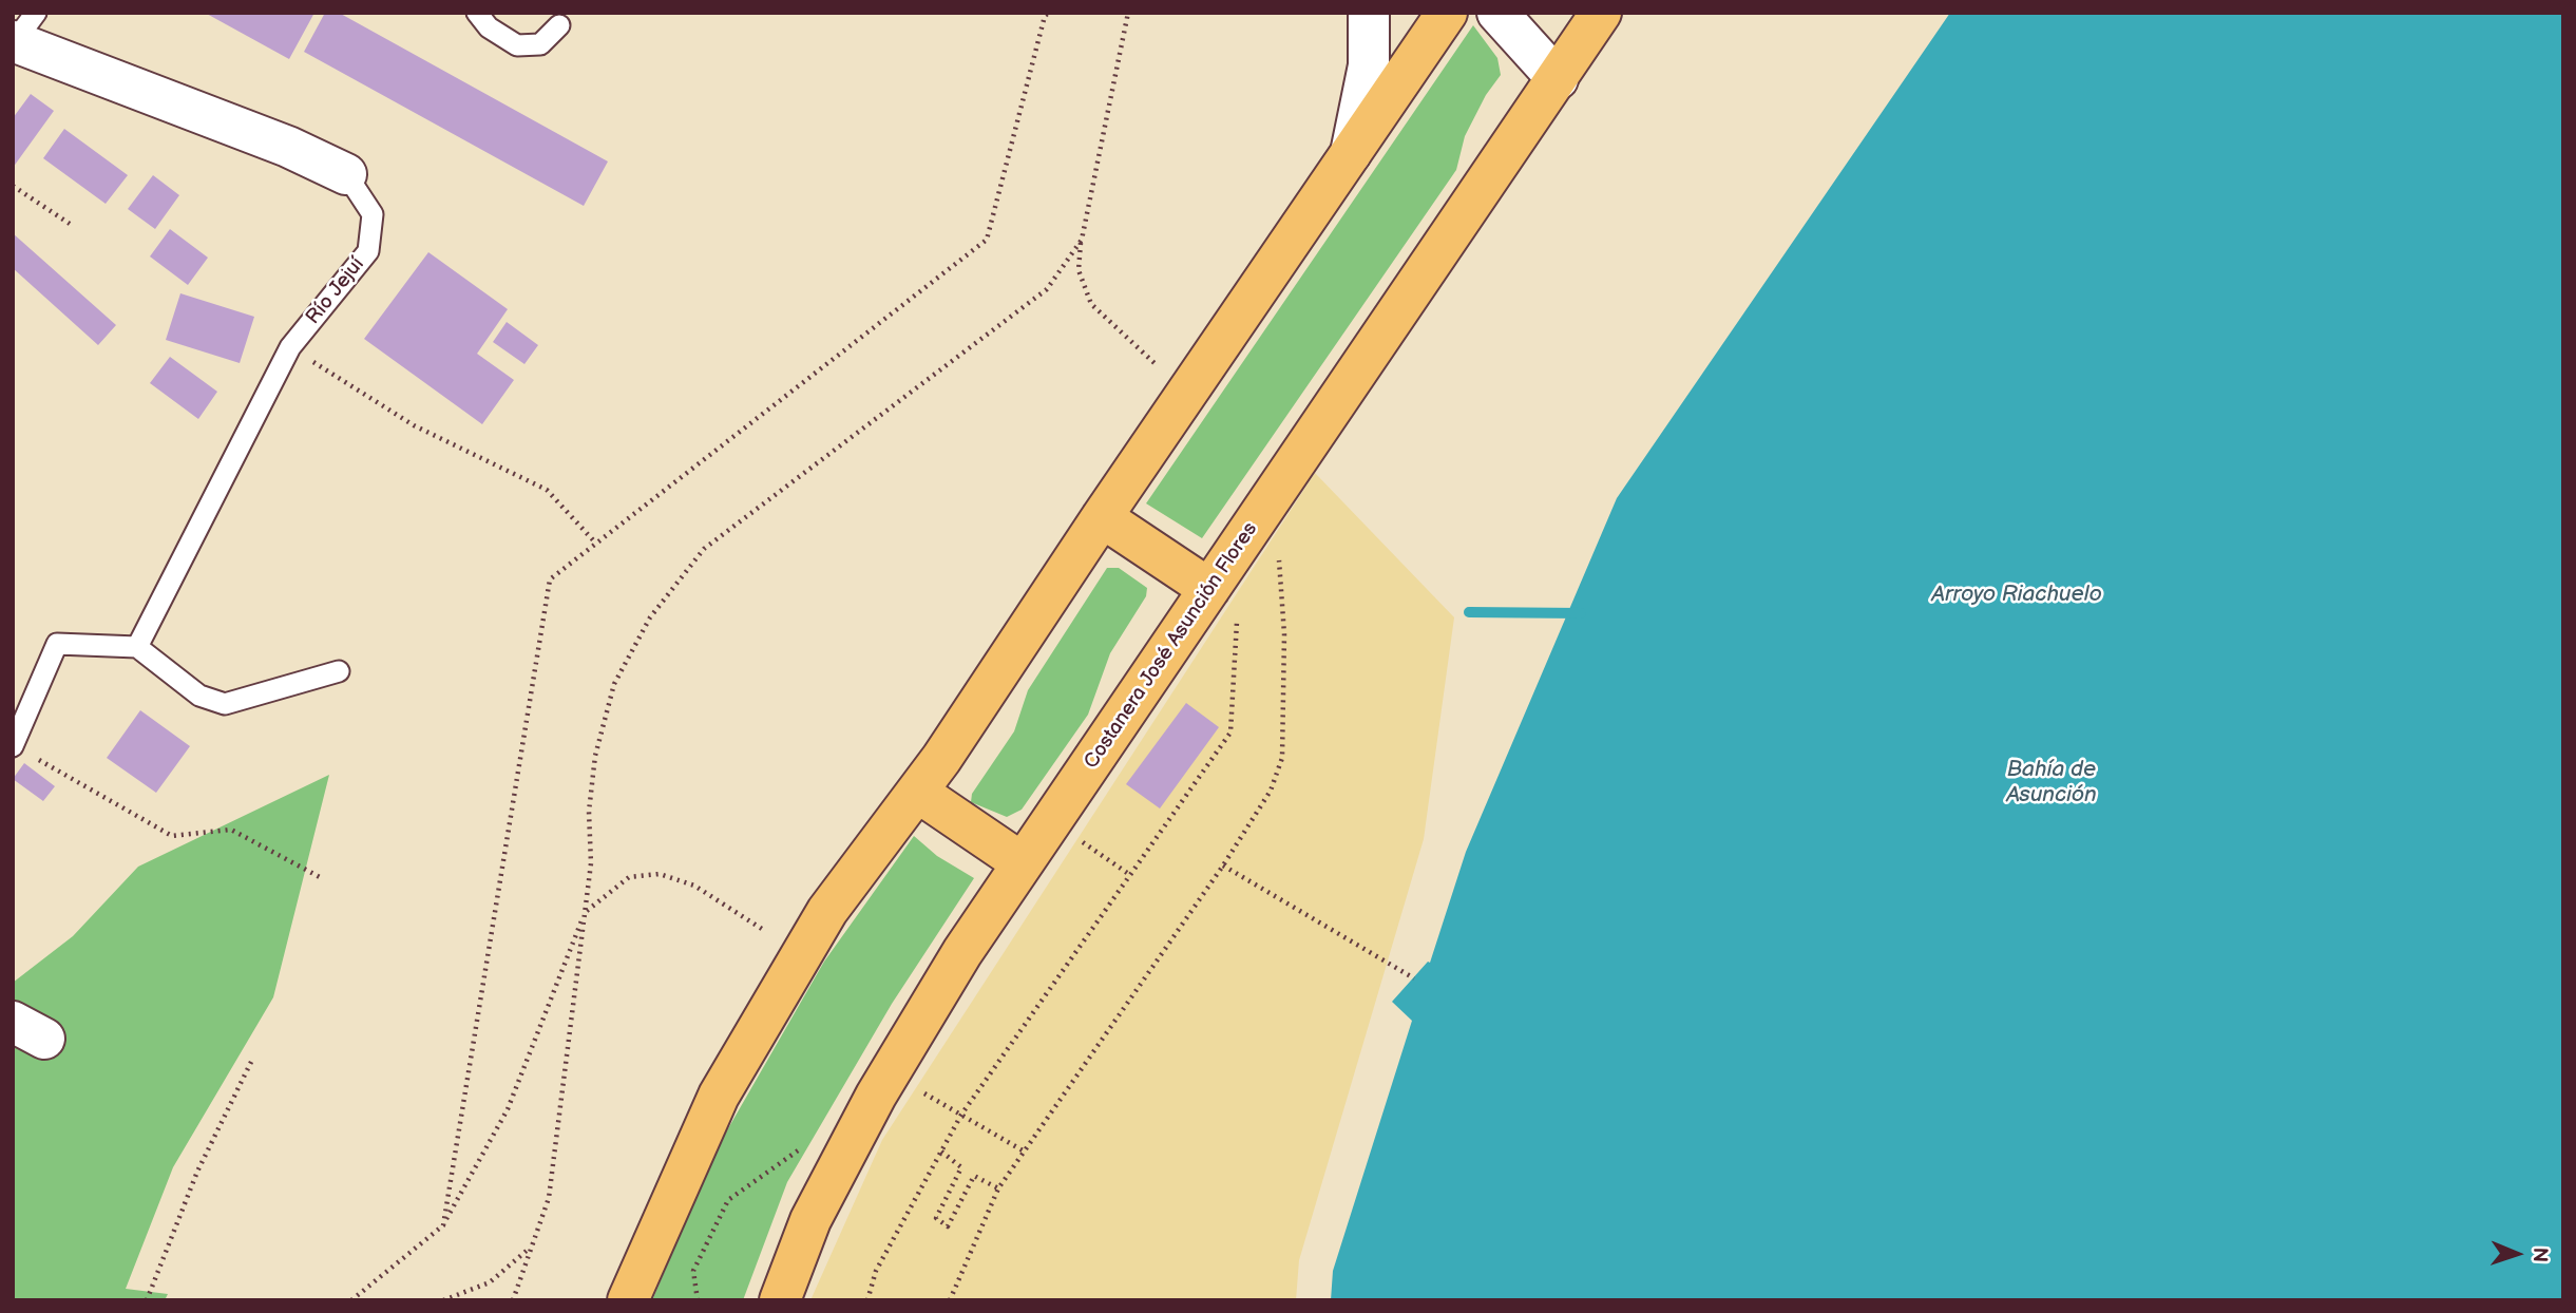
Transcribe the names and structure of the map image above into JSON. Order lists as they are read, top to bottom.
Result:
{
  "streets": {
    "highway": ["Costanera José Asunción Flores"],
    "street": ["Río Jejuí"]
  },
  "water": ["Arroyo Riachuelo", "Bahía de Asunción"],
  "north": "right"
}
